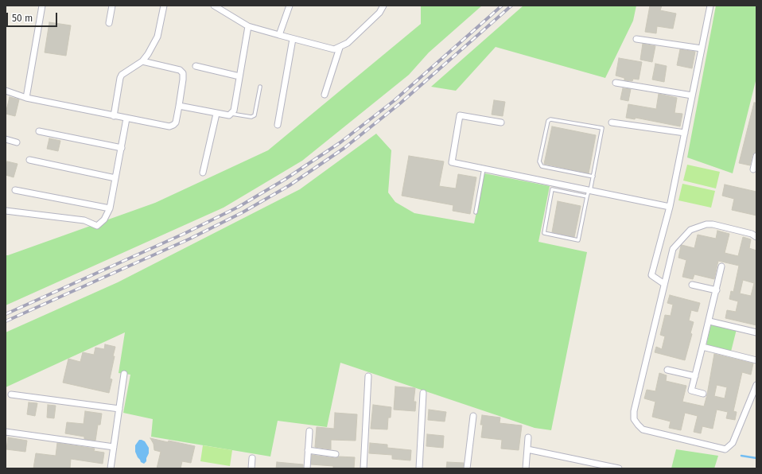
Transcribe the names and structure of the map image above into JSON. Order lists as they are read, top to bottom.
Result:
{
  "scale_bar": "50 m"
}
